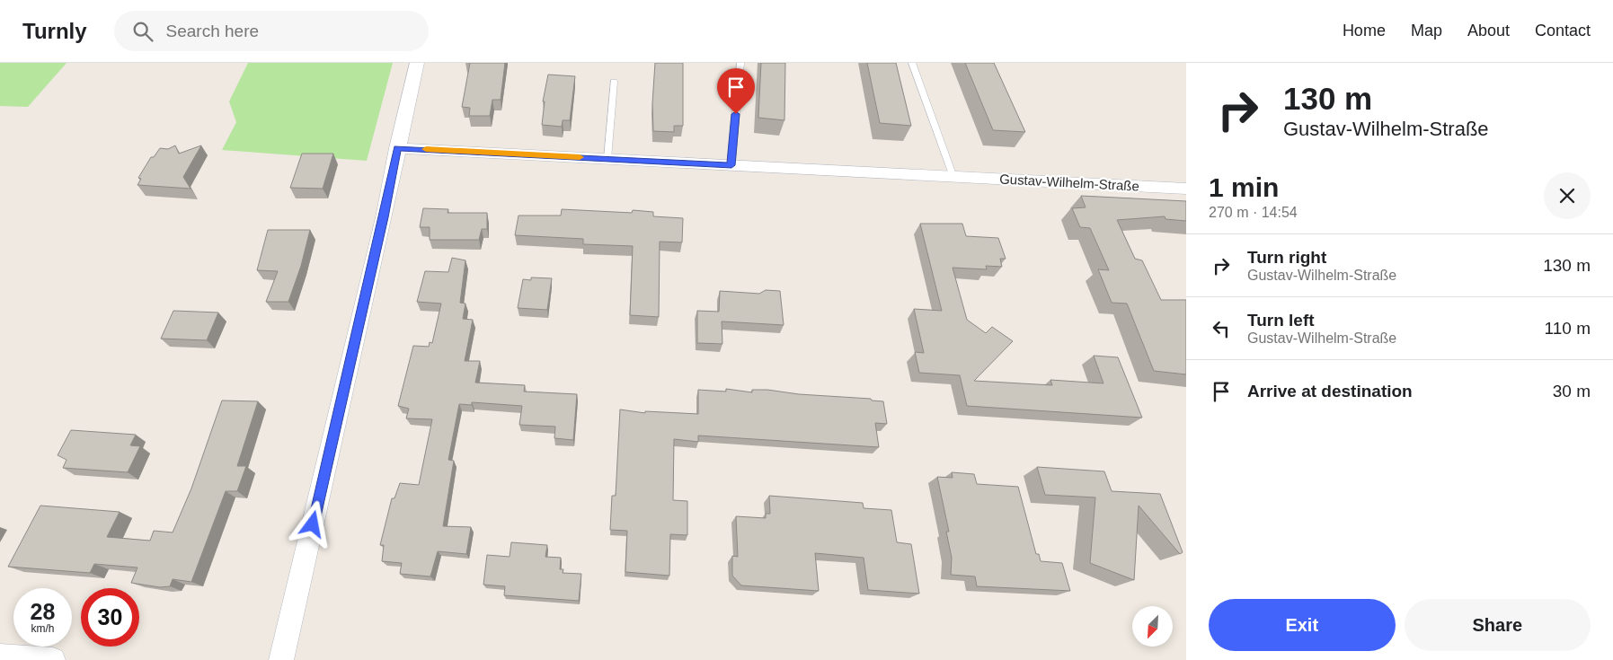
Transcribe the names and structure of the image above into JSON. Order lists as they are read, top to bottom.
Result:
{
  "streets": {
    "street": ["Gustav-Wilhelm-Straße"]
  },
  "north": "bottom left",
  "page": {
    "header": "Turnly",
    "search": "Search here",
    "nav": [
      "Home",
      "Map",
      "About",
      "Contact"
    ],
    "turn": ["130 m", "Gustav-Wilhelm-Straße"],
    "heading": ["1 min", "270 m · 14:54"],
    "list": [
      {
        "name": "Turn right",
        "note": "Gustav-Wilhelm-Straße",
        "value": "130 m"
      },
      {
        "name": "Turn left",
        "note": "Gustav-Wilhelm-Straße",
        "value": "110 m"
      },
      {
        "name": "Arrive at destination",
        "value": "30 m"
      }
    ],
    "speed": "28 km/h",
    "limit": "30",
    "buttons": ["Exit", "Share"]
  }
}
